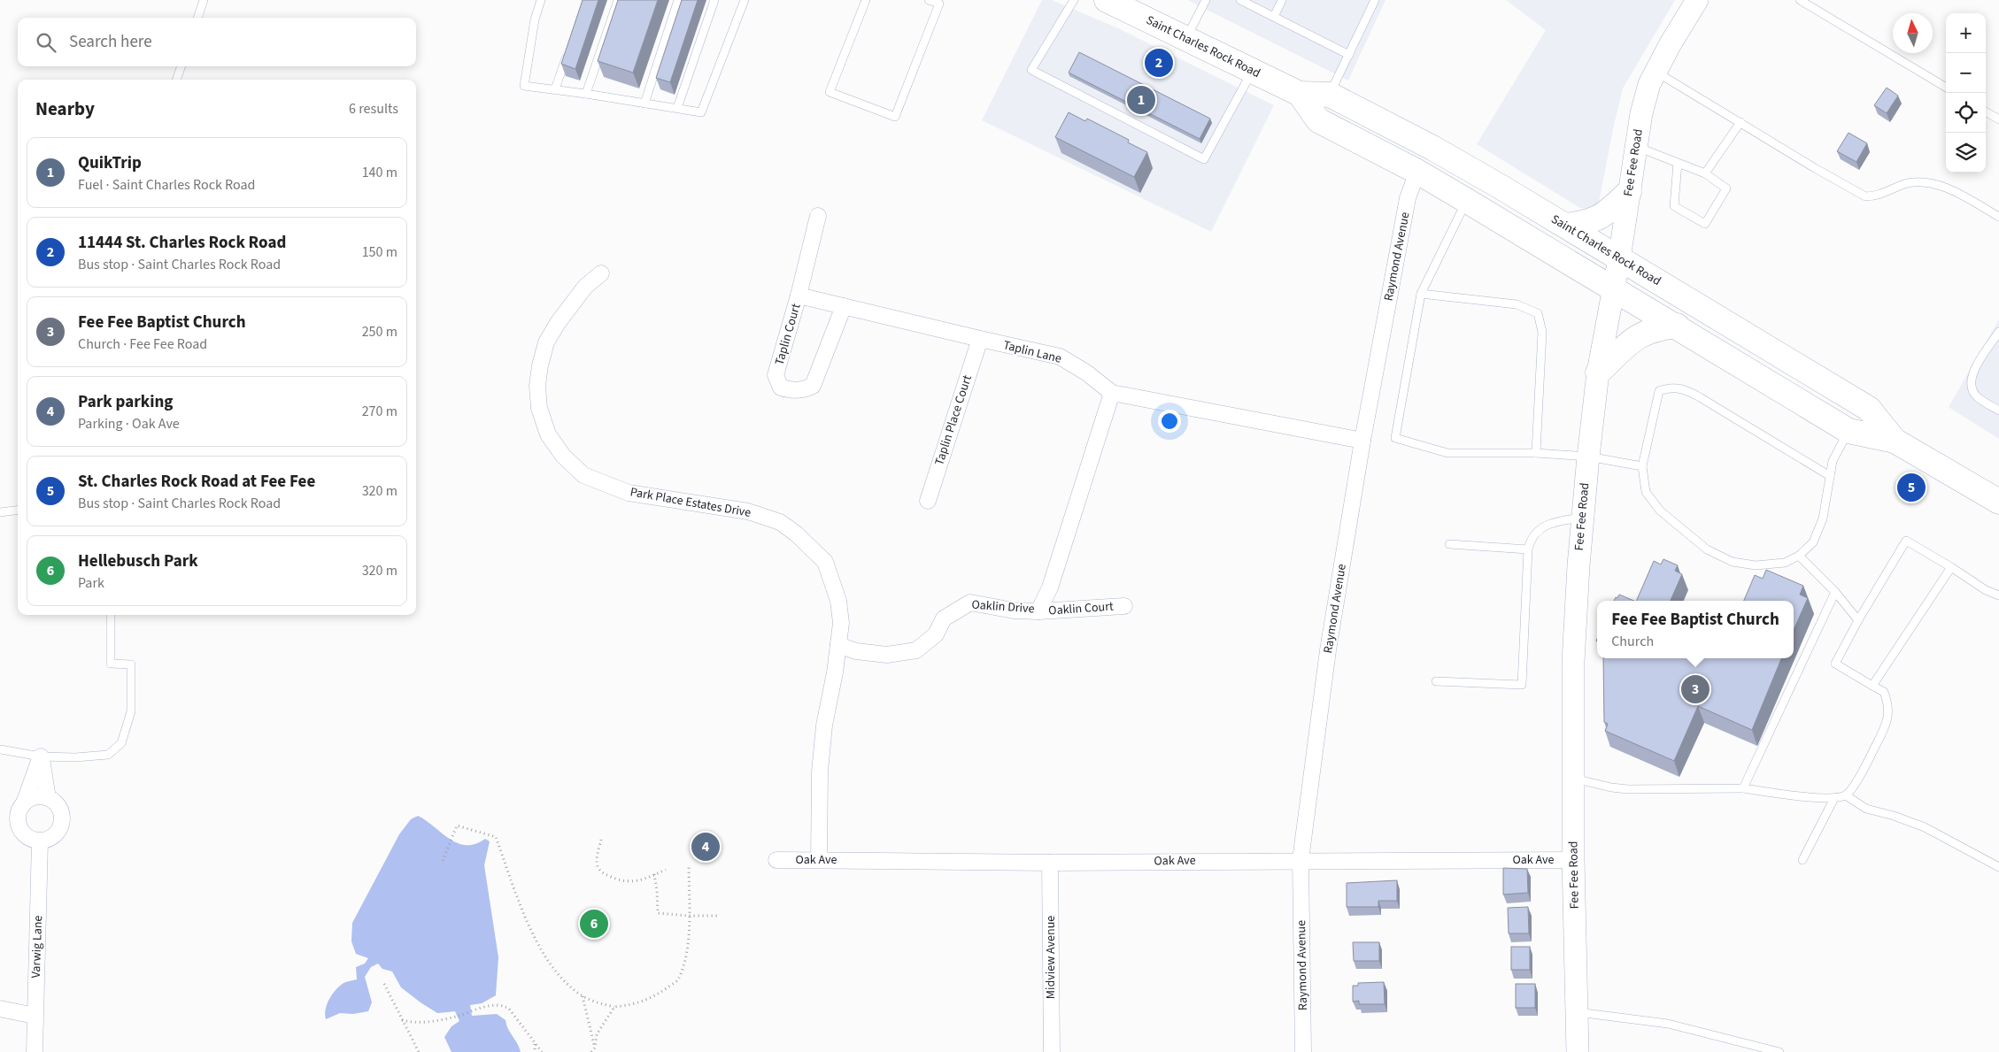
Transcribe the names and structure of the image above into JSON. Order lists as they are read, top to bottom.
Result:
{
  "streets": {
    "main road": ["Saint Charles Rock Road"],
    "street": [
      "Fee Fee Road",
      "Raymond Avenue",
      "Taplin Court",
      "Taplin Lane",
      "Taplin Place Court",
      "Park Place Estates Drive",
      "Oaklin Drive",
      "Oaklin Court",
      "Oak Ave",
      "Varwig Lane",
      "Midview Avenue"
    ]
  },
  "crossings": [
    ["Saint Charles Rock Road", "Fee Fee Road"],
    ["Saint Charles Rock Road", "Raymond Avenue"],
    ["Fee Fee Road", "Oak Ave"],
    ["Raymond Avenue", "Taplin Lane"],
    ["Raymond Avenue", "Oak Ave"],
    ["Taplin Court", "Taplin Lane"],
    ["Taplin Lane", "Taplin Place Court"],
    ["Taplin Lane", "Oaklin Drive"],
    ["Park Place Estates Drive", "Oaklin Drive"],
    ["Park Place Estates Drive", "Oak Ave"],
    ["Oaklin Drive", "Oaklin Court"],
    ["Oak Ave", "Midview Avenue"]
  ],
  "north": "top",
  "page": {
    "map_buttons": ["+", "−"],
    "search": "Search here",
    "pins": [
      "2",
      "1",
      "5",
      "3",
      "4",
      "6"
    ],
    "heading": ["Nearby", "6 results"],
    "list": [
      {
        "mark": "1",
        "name": "QuikTrip",
        "note": "Fuel · Saint Charles Rock Road",
        "value": "140 m"
      },
      {
        "mark": "2",
        "name": "11444 St. Charles Rock Road",
        "note": "Bus stop · Saint Charles Rock Road",
        "value": "150 m"
      },
      {
        "mark": "3",
        "name": "Fee Fee Baptist Church",
        "note": "Church · Fee Fee Road",
        "value": "250 m"
      },
      {
        "mark": "4",
        "name": "Park parking",
        "note": "Parking · Oak Ave",
        "value": "270 m"
      },
      {
        "mark": "5",
        "name": "St. Charles Rock Road at Fee Fee",
        "note": "Bus stop · Saint Charles Rock Road",
        "value": "320 m"
      },
      {
        "mark": "6",
        "name": "Hellebusch Park",
        "note": "Park",
        "value": "320 m"
      }
    ],
    "popup": ["Fee Fee Baptist Church", "Church"]
  }
}
